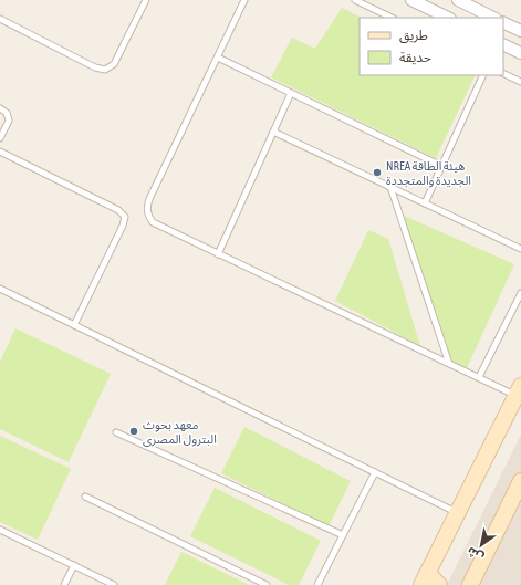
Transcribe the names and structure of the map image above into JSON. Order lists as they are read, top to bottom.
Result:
{
  "places": ["NREA هيئة الطاقة الجديدة والمتجددة", "معهد بحوث البترول المصرى"],
  "legend": ["طريق", "حديقة"],
  "north": "bottom left"
}
